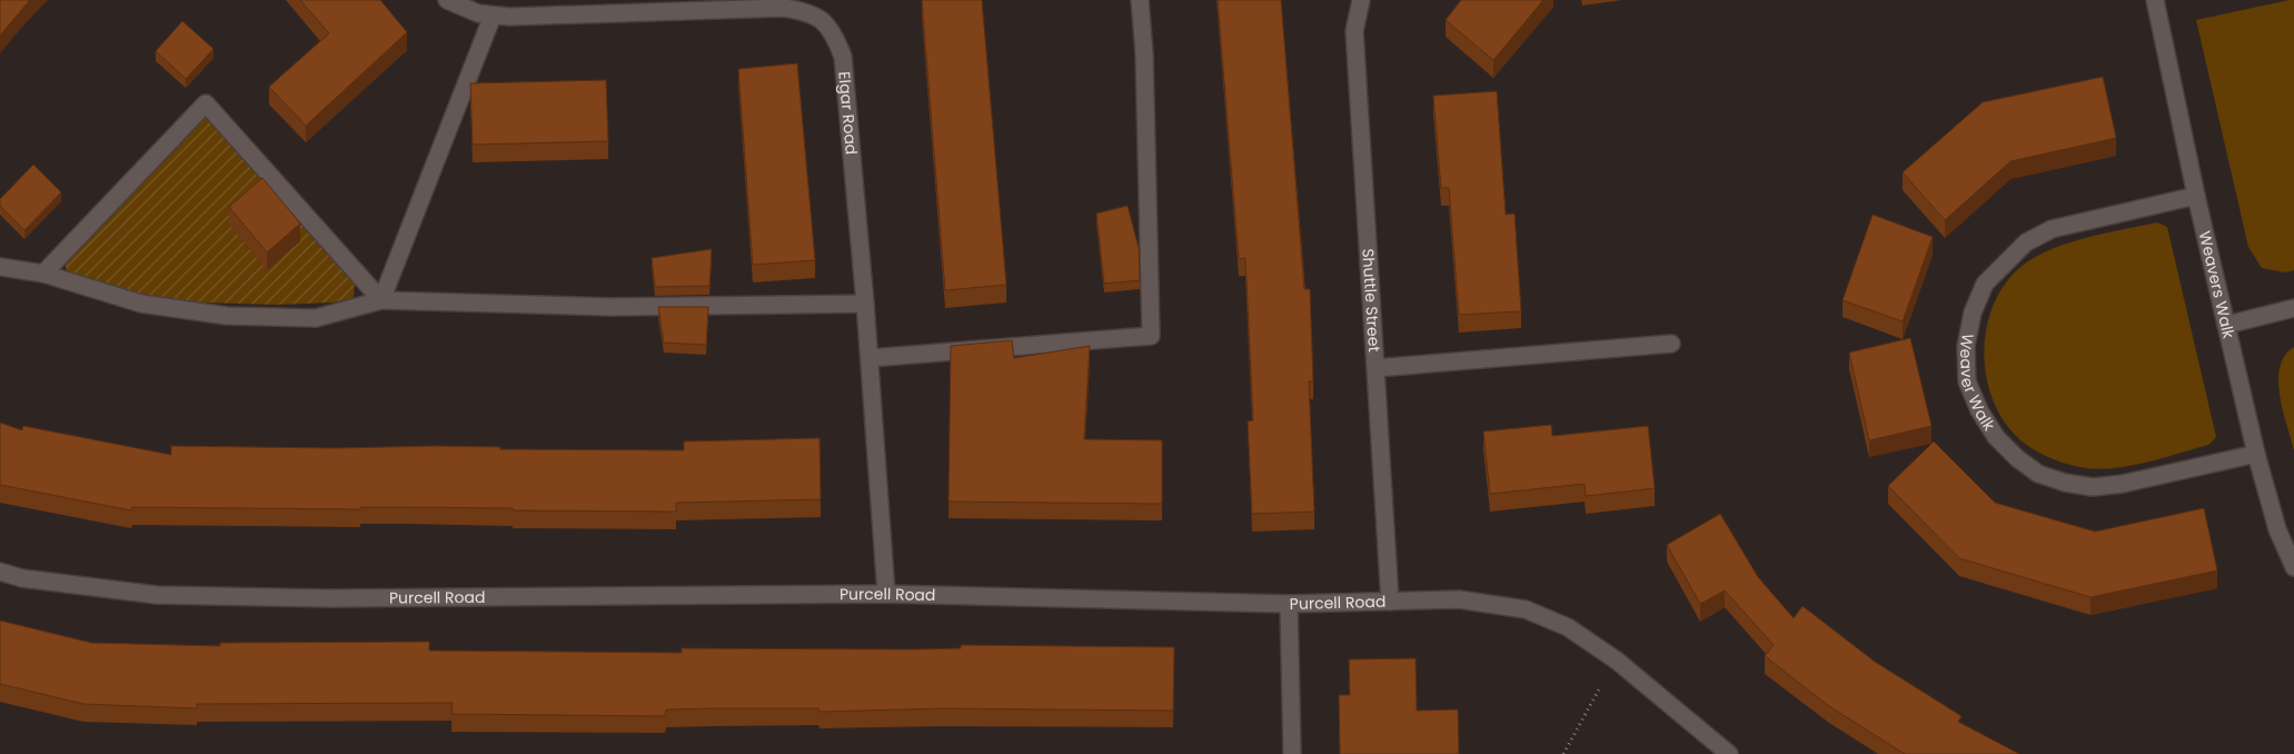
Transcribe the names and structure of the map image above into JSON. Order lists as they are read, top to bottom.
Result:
{
  "streets": {
    "street": [
      "Elgar Road",
      "Weavers Walk",
      "Shuttle Street",
      "Weaver Walk",
      "Purcell Road"
    ]
  },
  "crossings": [
    ["Elgar Road", "Purcell Road"],
    ["Weavers Walk", "Weaver Walk"],
    ["Shuttle Street", "Purcell Road"]
  ]
}
